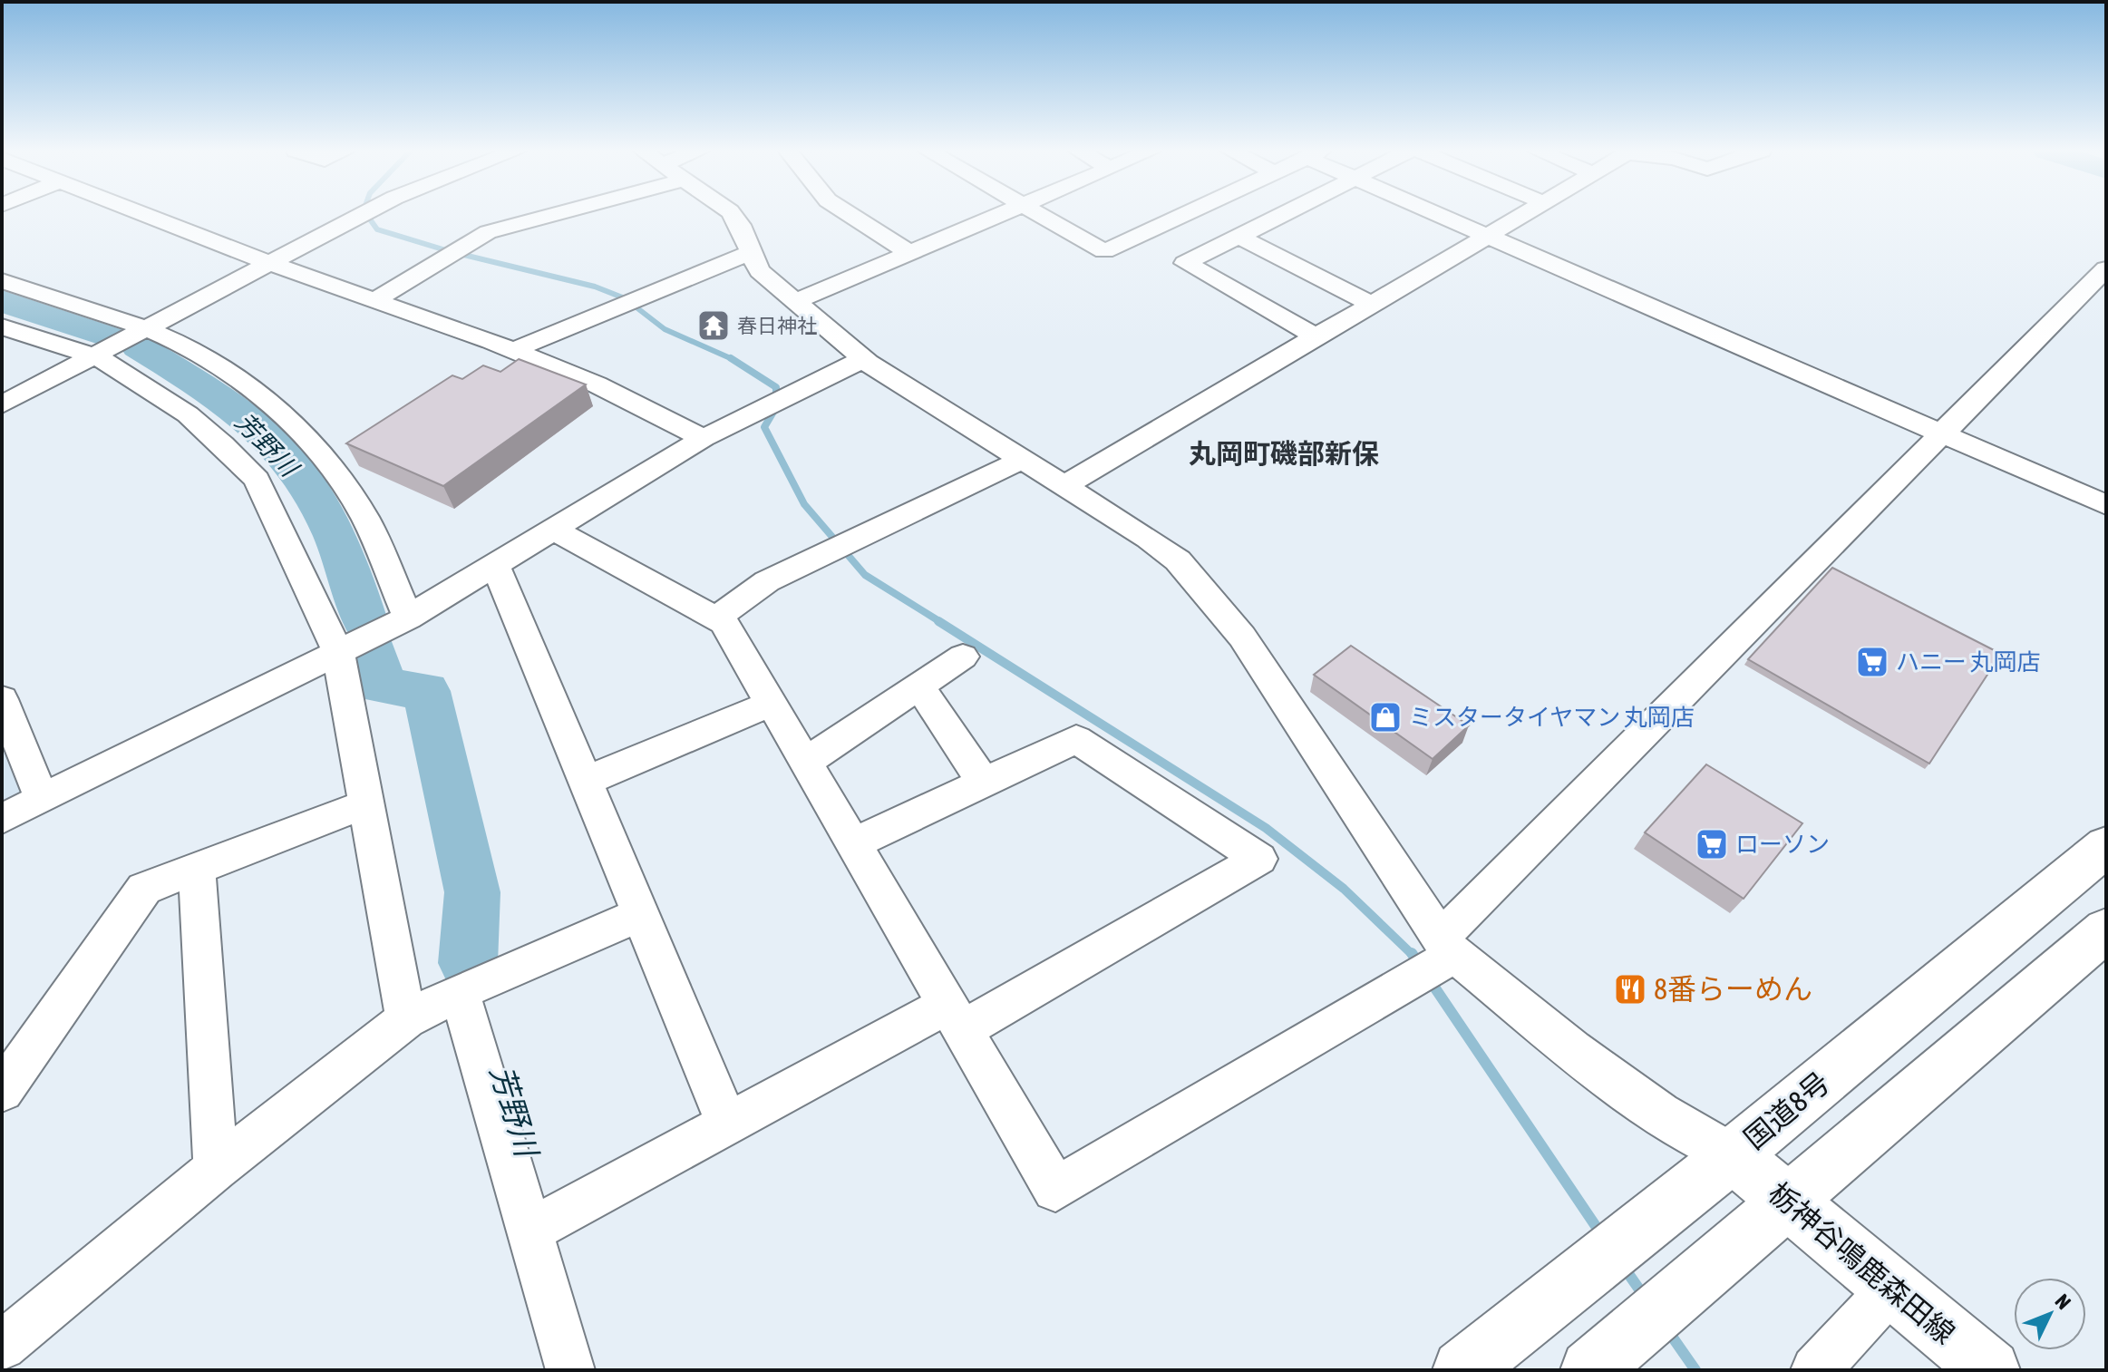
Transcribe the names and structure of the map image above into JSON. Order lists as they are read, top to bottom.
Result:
{
  "streets": {
    "main road": ["国道8号", "栃神谷鳴鹿森田線"]
  },
  "crossings": [
    ["国道8号", "栃神谷鳴鹿森田線"]
  ],
  "districts": ["丸岡町磯部新保"],
  "water": ["芳野川"],
  "places": {
    "temple": ["春日神社"],
    "supermarket": ["ハニー 丸岡店", "ローソン"],
    "shop": ["ミスタータイヤマン 丸岡店"],
    "restaurant": ["8番らーめん"]
  },
  "north": "top right"
}
